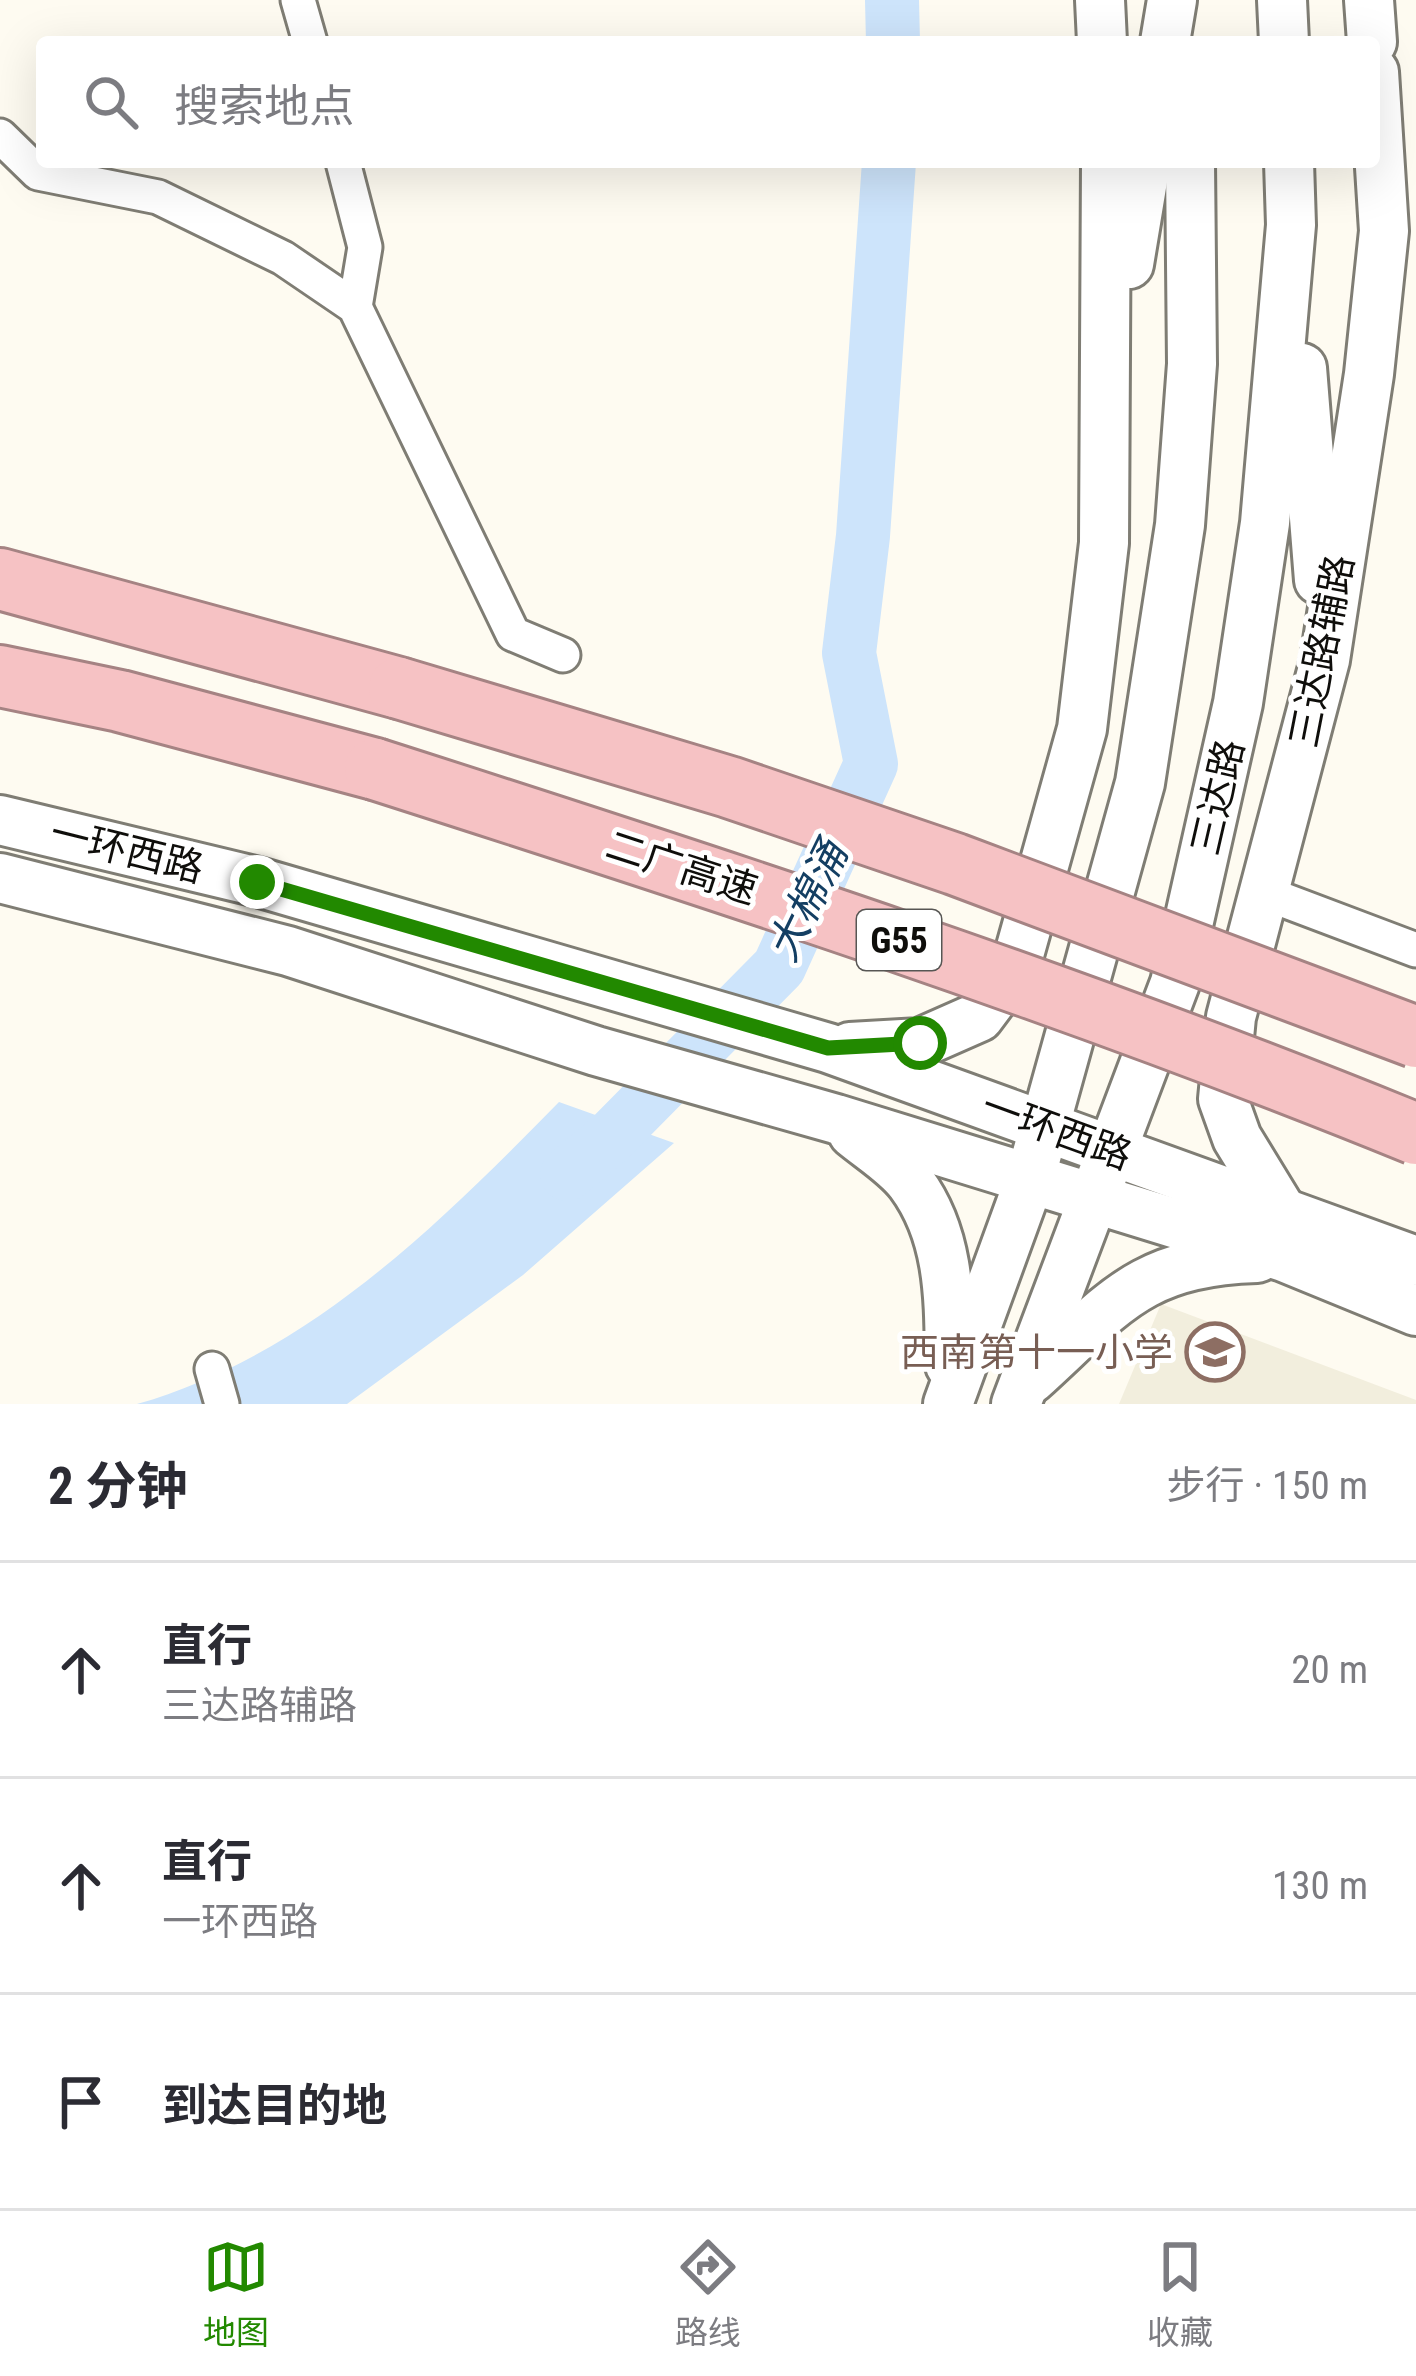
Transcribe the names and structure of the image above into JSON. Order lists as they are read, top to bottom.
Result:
{
  "streets": {
    "highway": ["二广高速", "G55"],
    "street": ["三达路辅路", "三达路", "一环西路"]
  },
  "crossings": [
    ["三达路辅路", "一环西路"],
    ["三达路", "一环西路"]
  ],
  "water": ["大棉涌"],
  "places": {
    "school or university": ["西南第十一小学"]
  },
  "page": {
    "search": "搜索地点",
    "heading": ["2 分钟", "步行 · 150 m"],
    "list": [
      ["直行", "三达路辅路", "20 m"],
      ["直行", "一环西路", "130 m"],
      "到达目的地"
    ],
    "nav": ["地图", "路线", "收藏"]
  }
}
